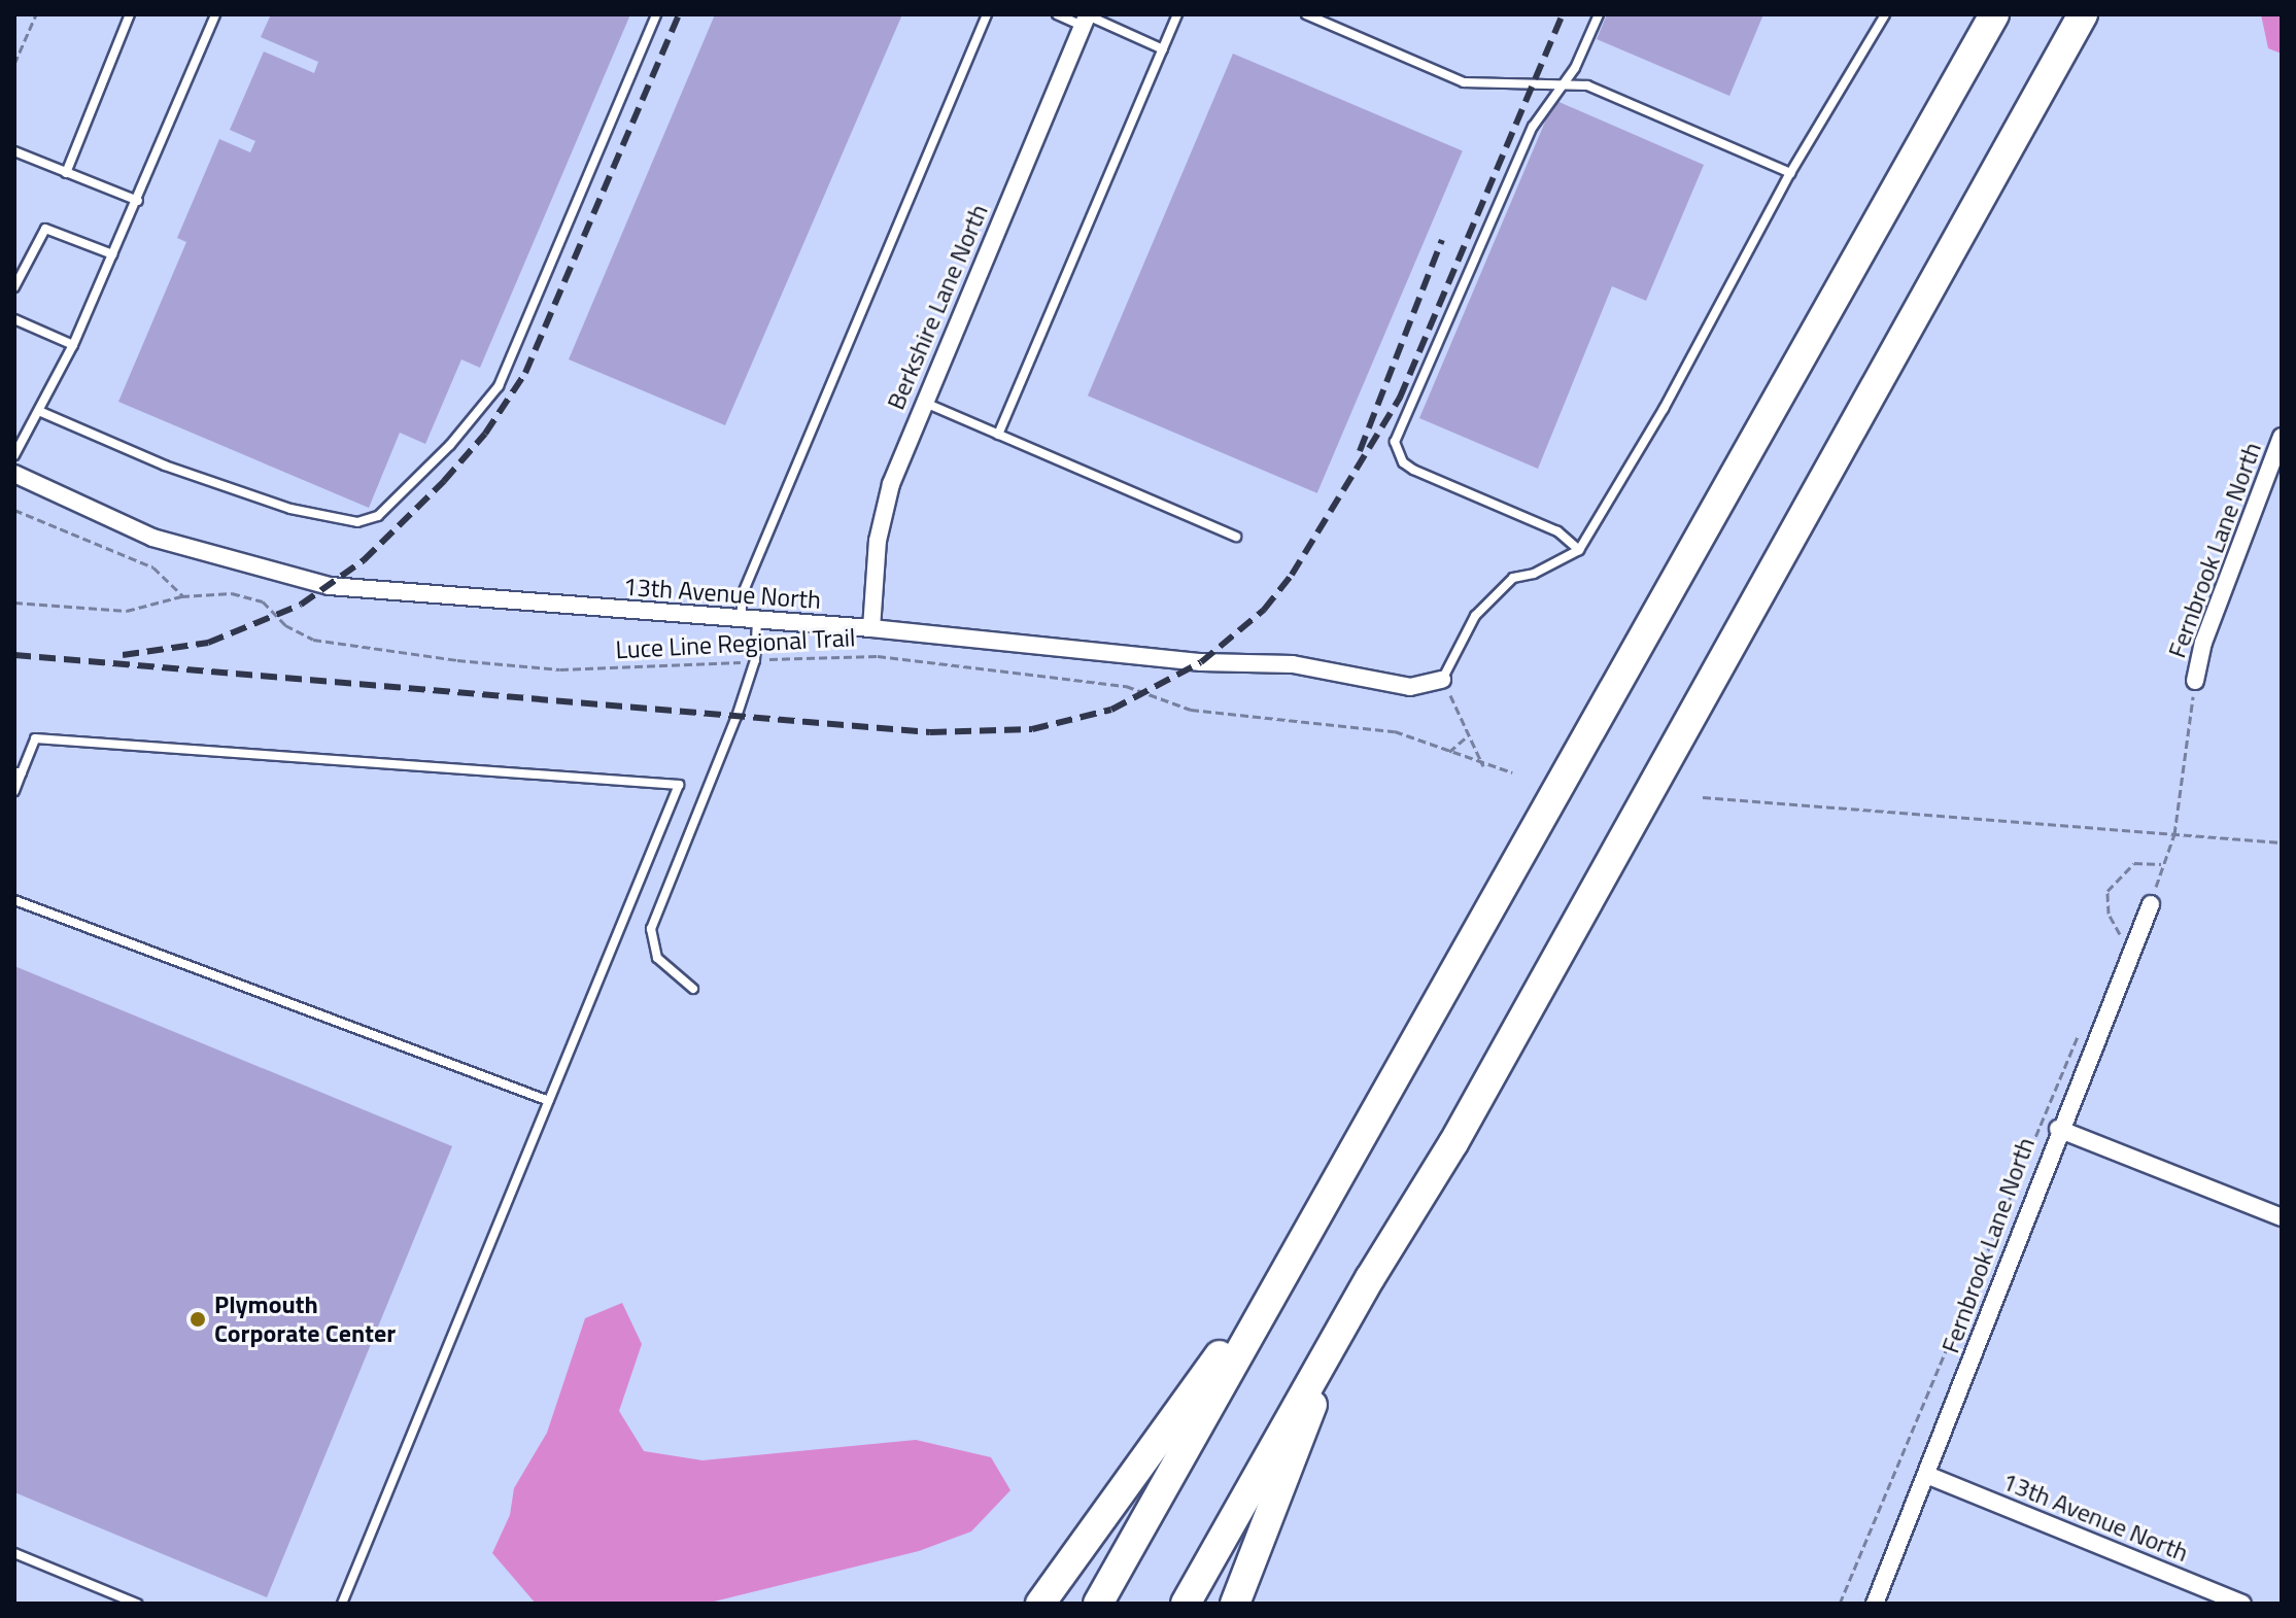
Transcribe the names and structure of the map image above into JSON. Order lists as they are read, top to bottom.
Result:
{
  "streets": {
    "street": ["Berkshire Lane North", "Fernbrook Lane North", "13th Avenue North"],
    "path": ["Luce Line Regional Trail"]
  },
  "crossings": [
    ["Berkshire Lane North", "13th Avenue North"],
    ["Fernbrook Lane North", "13th Avenue North"]
  ],
  "places": ["Plymouth Corporate Center"]
}
